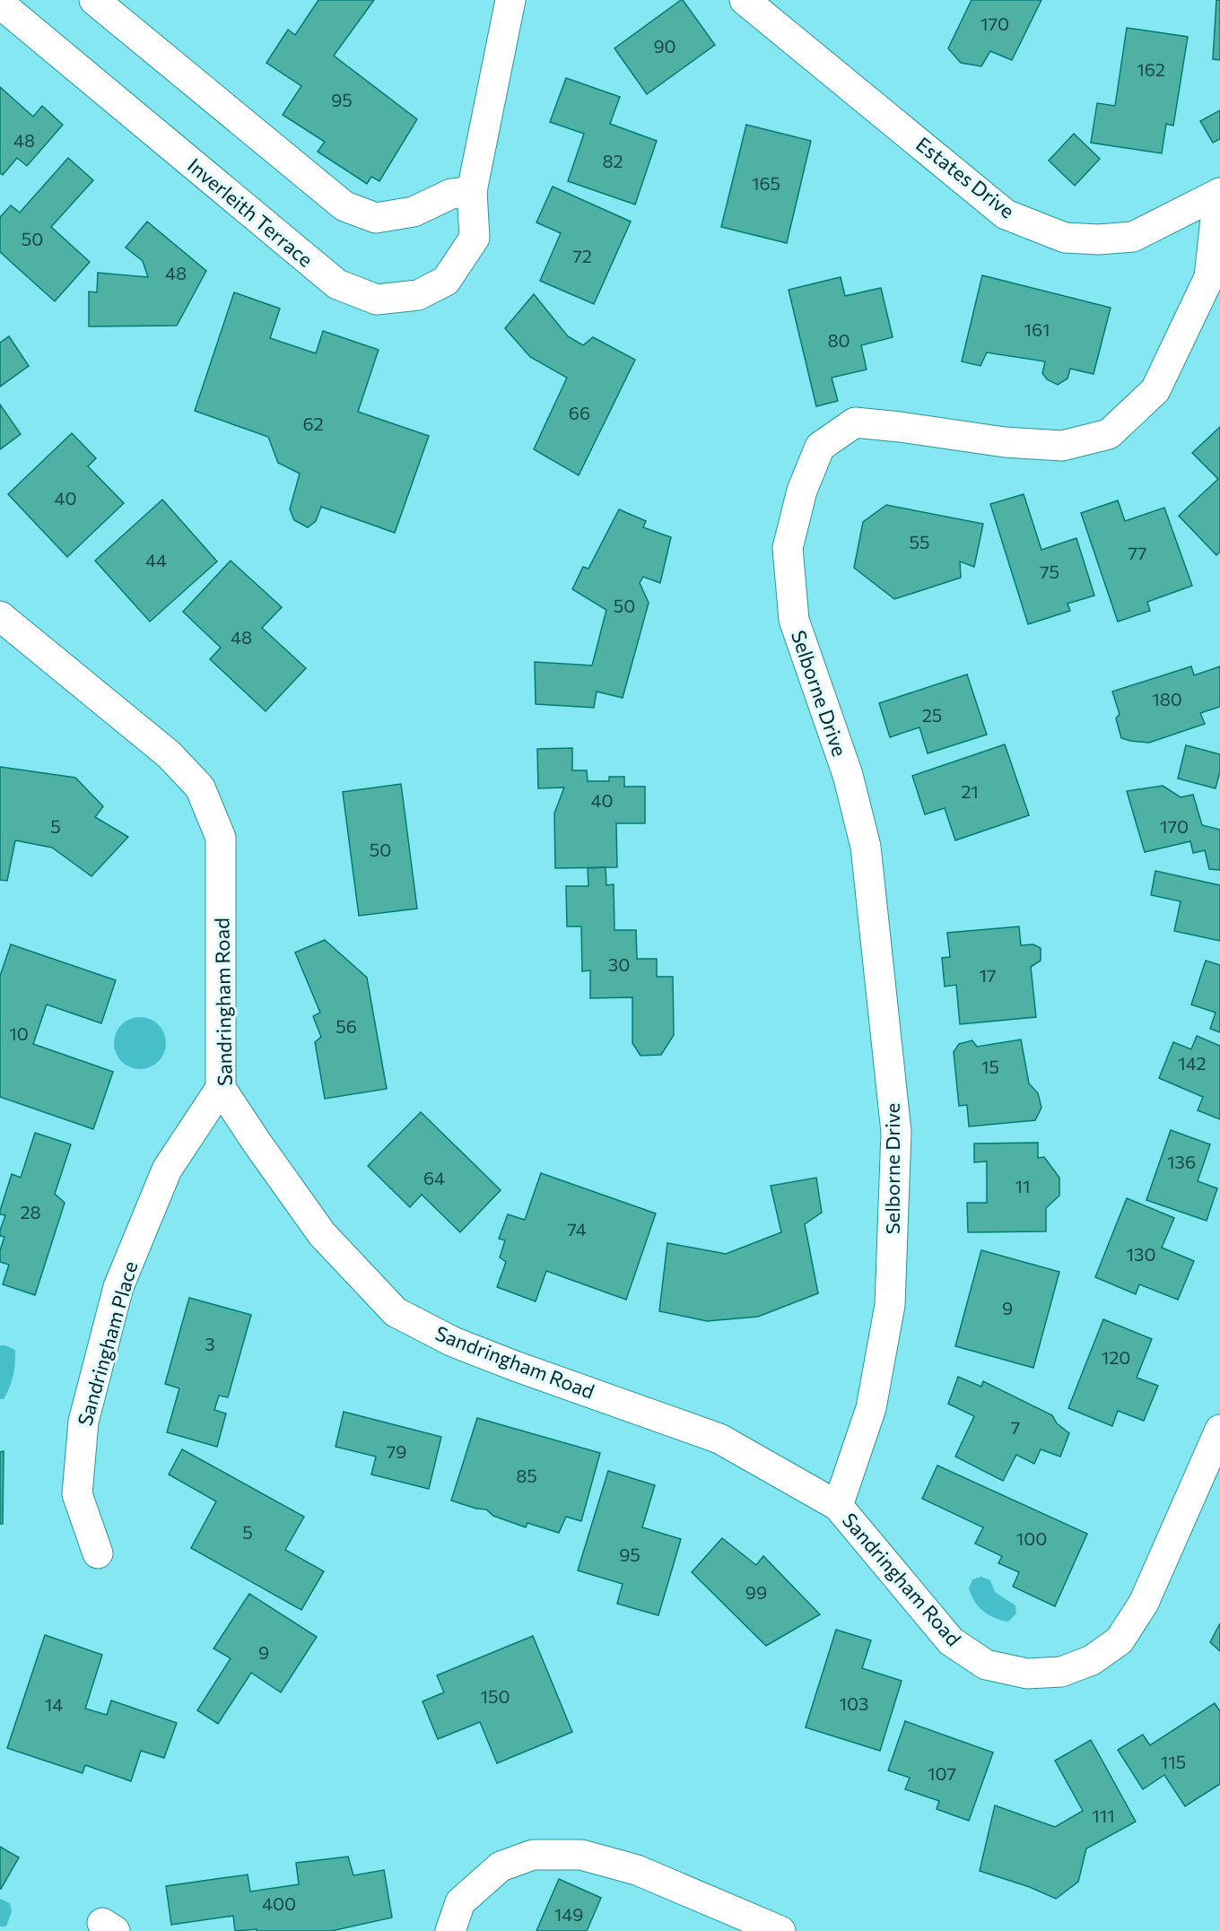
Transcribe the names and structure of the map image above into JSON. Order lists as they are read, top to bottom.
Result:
{
  "streets": {
    "street": [
      "Estates Drive",
      "Inverleith Terrace",
      "Selborne Drive",
      "Sandringham Road",
      "Sandringham Place"
    ]
  },
  "crossings": [
    ["Estates Drive", "Selborne Drive"],
    ["Selborne Drive", "Sandringham Road"],
    ["Sandringham Road", "Sandringham Place"]
  ],
  "house_numbers": [
    "170",
    "90",
    "162",
    "95",
    "48",
    "82",
    "165",
    "50",
    "72",
    "48",
    "161",
    "80",
    "66",
    "62",
    "40",
    "55",
    "77",
    "44",
    "75",
    "50",
    "48",
    "180",
    "25",
    "21",
    "40",
    "5",
    "170",
    "50",
    "30",
    "17",
    "56",
    "10",
    "142",
    "15",
    "136",
    "64",
    "11",
    "28",
    "74",
    "130",
    "9",
    "3",
    "120",
    "7",
    "79",
    "85",
    "5",
    "100",
    "95",
    "99",
    "9",
    "150",
    "103",
    "14",
    "115",
    "107",
    "111",
    "400",
    "149"
  ]
}
